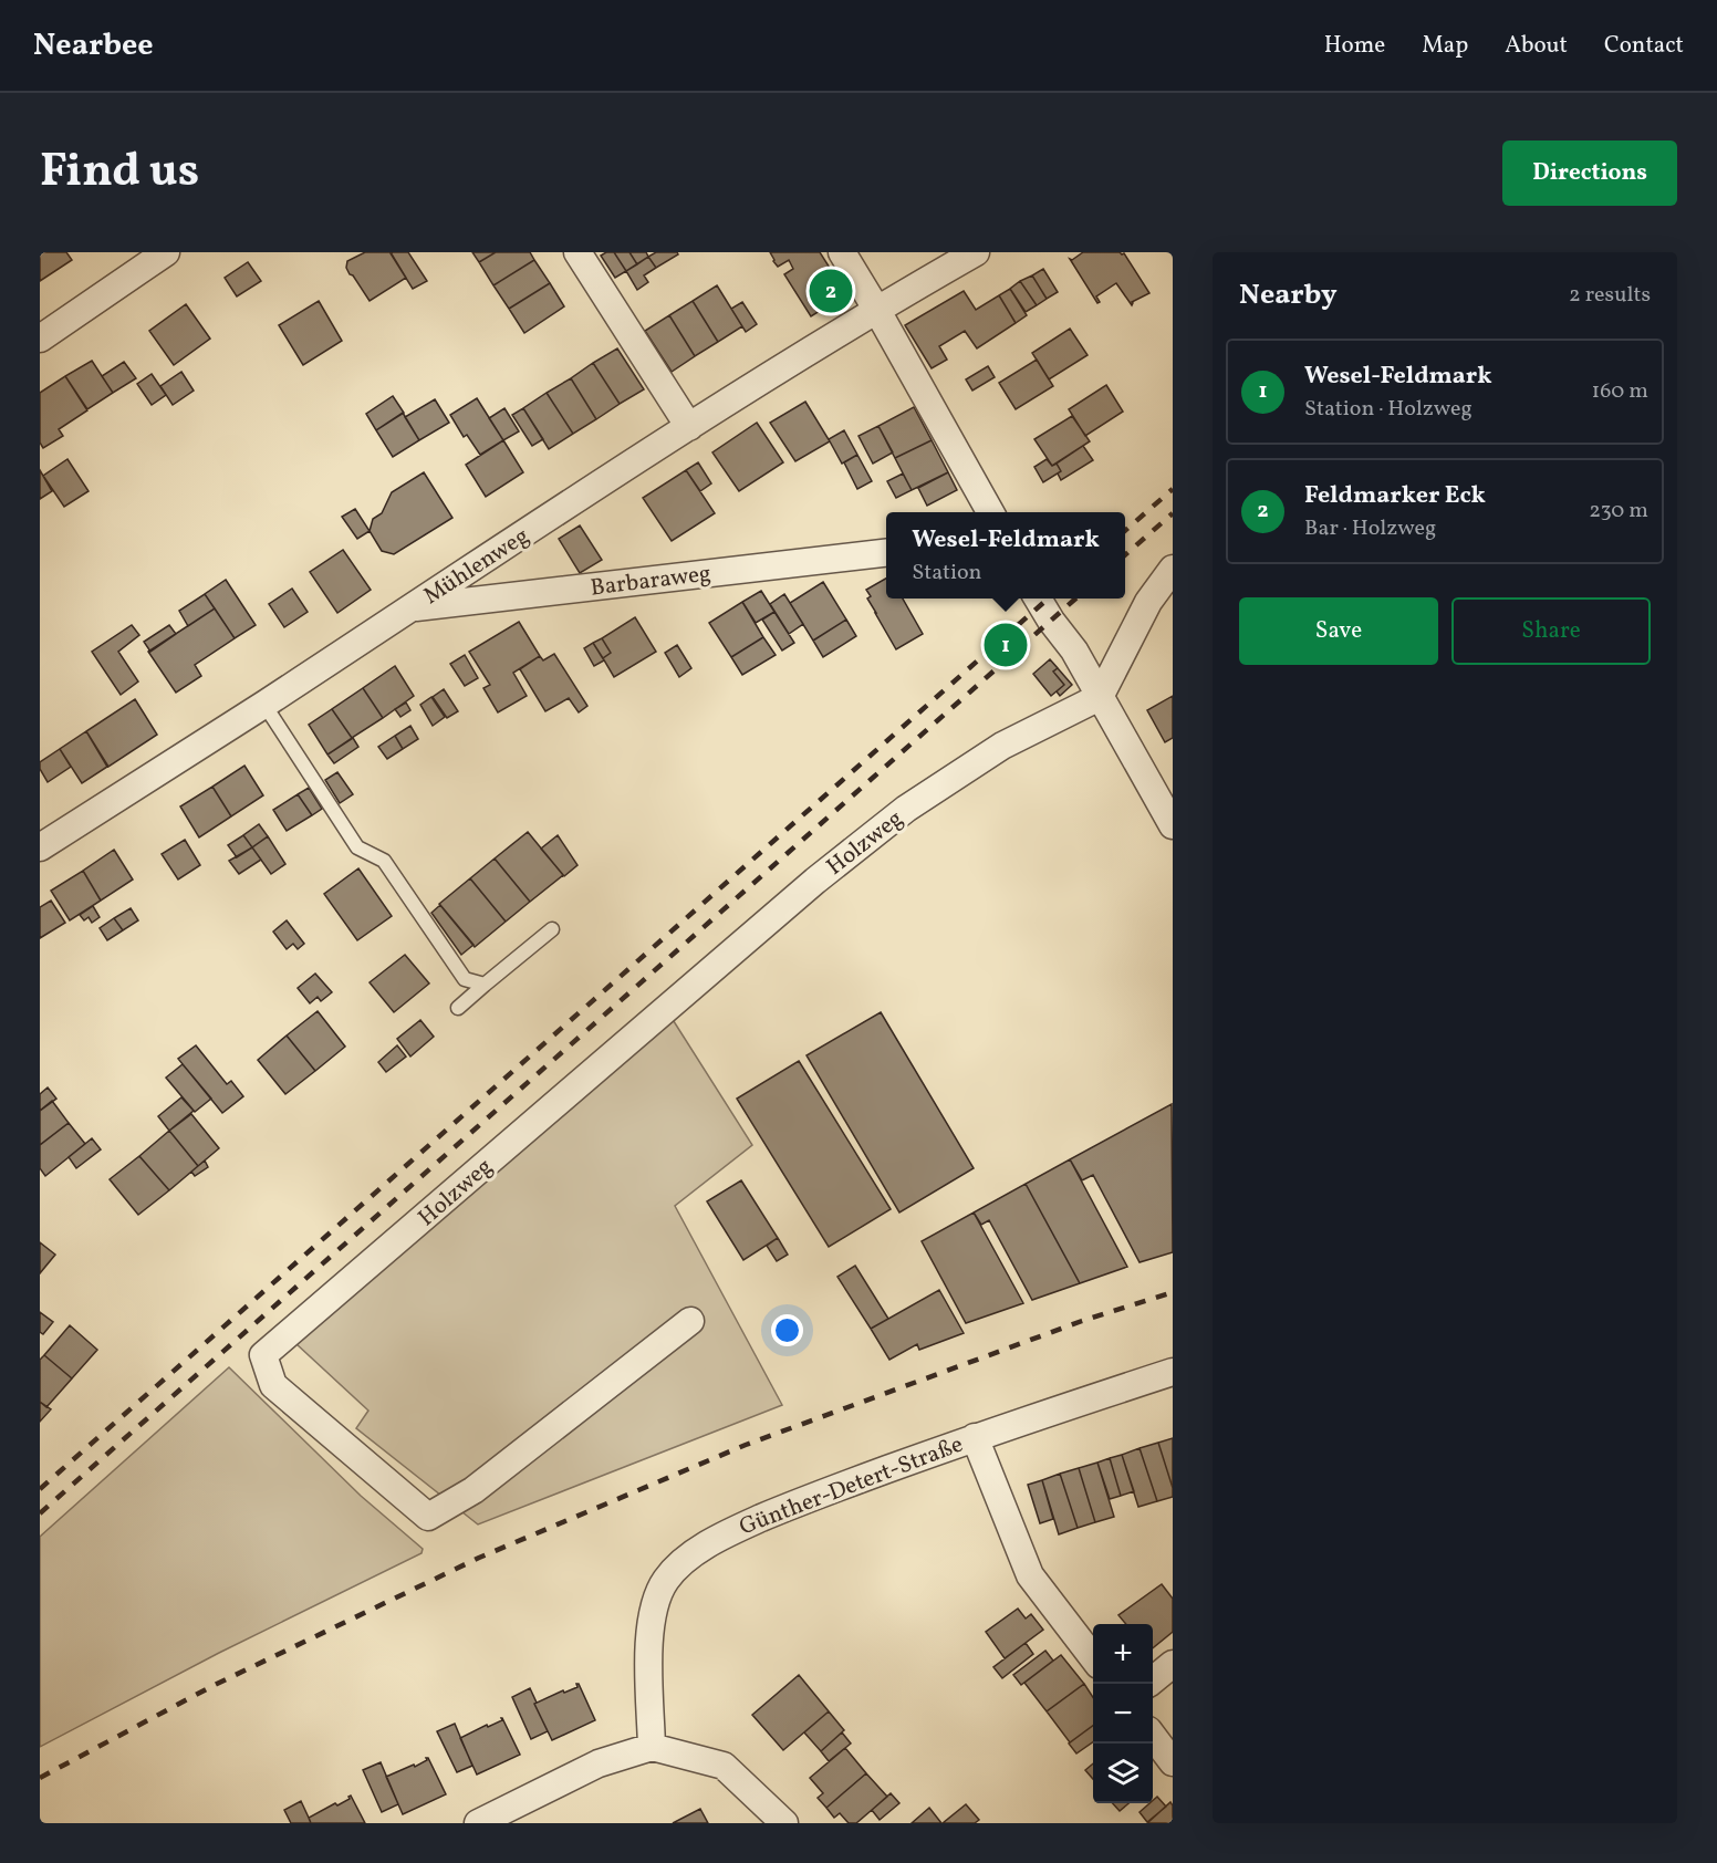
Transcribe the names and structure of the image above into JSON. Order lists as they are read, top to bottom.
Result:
{
  "streets": {
    "street": [
      "Mühlenweg",
      "Barbaraweg",
      "Holzweg",
      "Günther-Detert-Straße"
    ]
  },
  "crossings": [
    ["Mühlenweg", "Barbaraweg"]
  ],
  "page": {
    "header": "Nearbee",
    "nav": [
      "Home",
      "Map",
      "About",
      "Contact"
    ],
    "title": "Find us",
    "buttons": [
      "Directions",
      ["Save", "Share"]
    ],
    "heading": ["Nearby", "2 results"],
    "pins": ["2", "1"],
    "list": [
      {
        "mark": "1",
        "name": "Wesel-Feldmark",
        "note": "Station · Holzweg",
        "value": "160 m"
      },
      {
        "mark": "2",
        "name": "Feldmarker Eck",
        "note": "Bar · Holzweg",
        "value": "230 m"
      }
    ],
    "popup": ["Wesel-Feldmark", "Station"],
    "map_buttons": ["+", "−"]
  }
}
